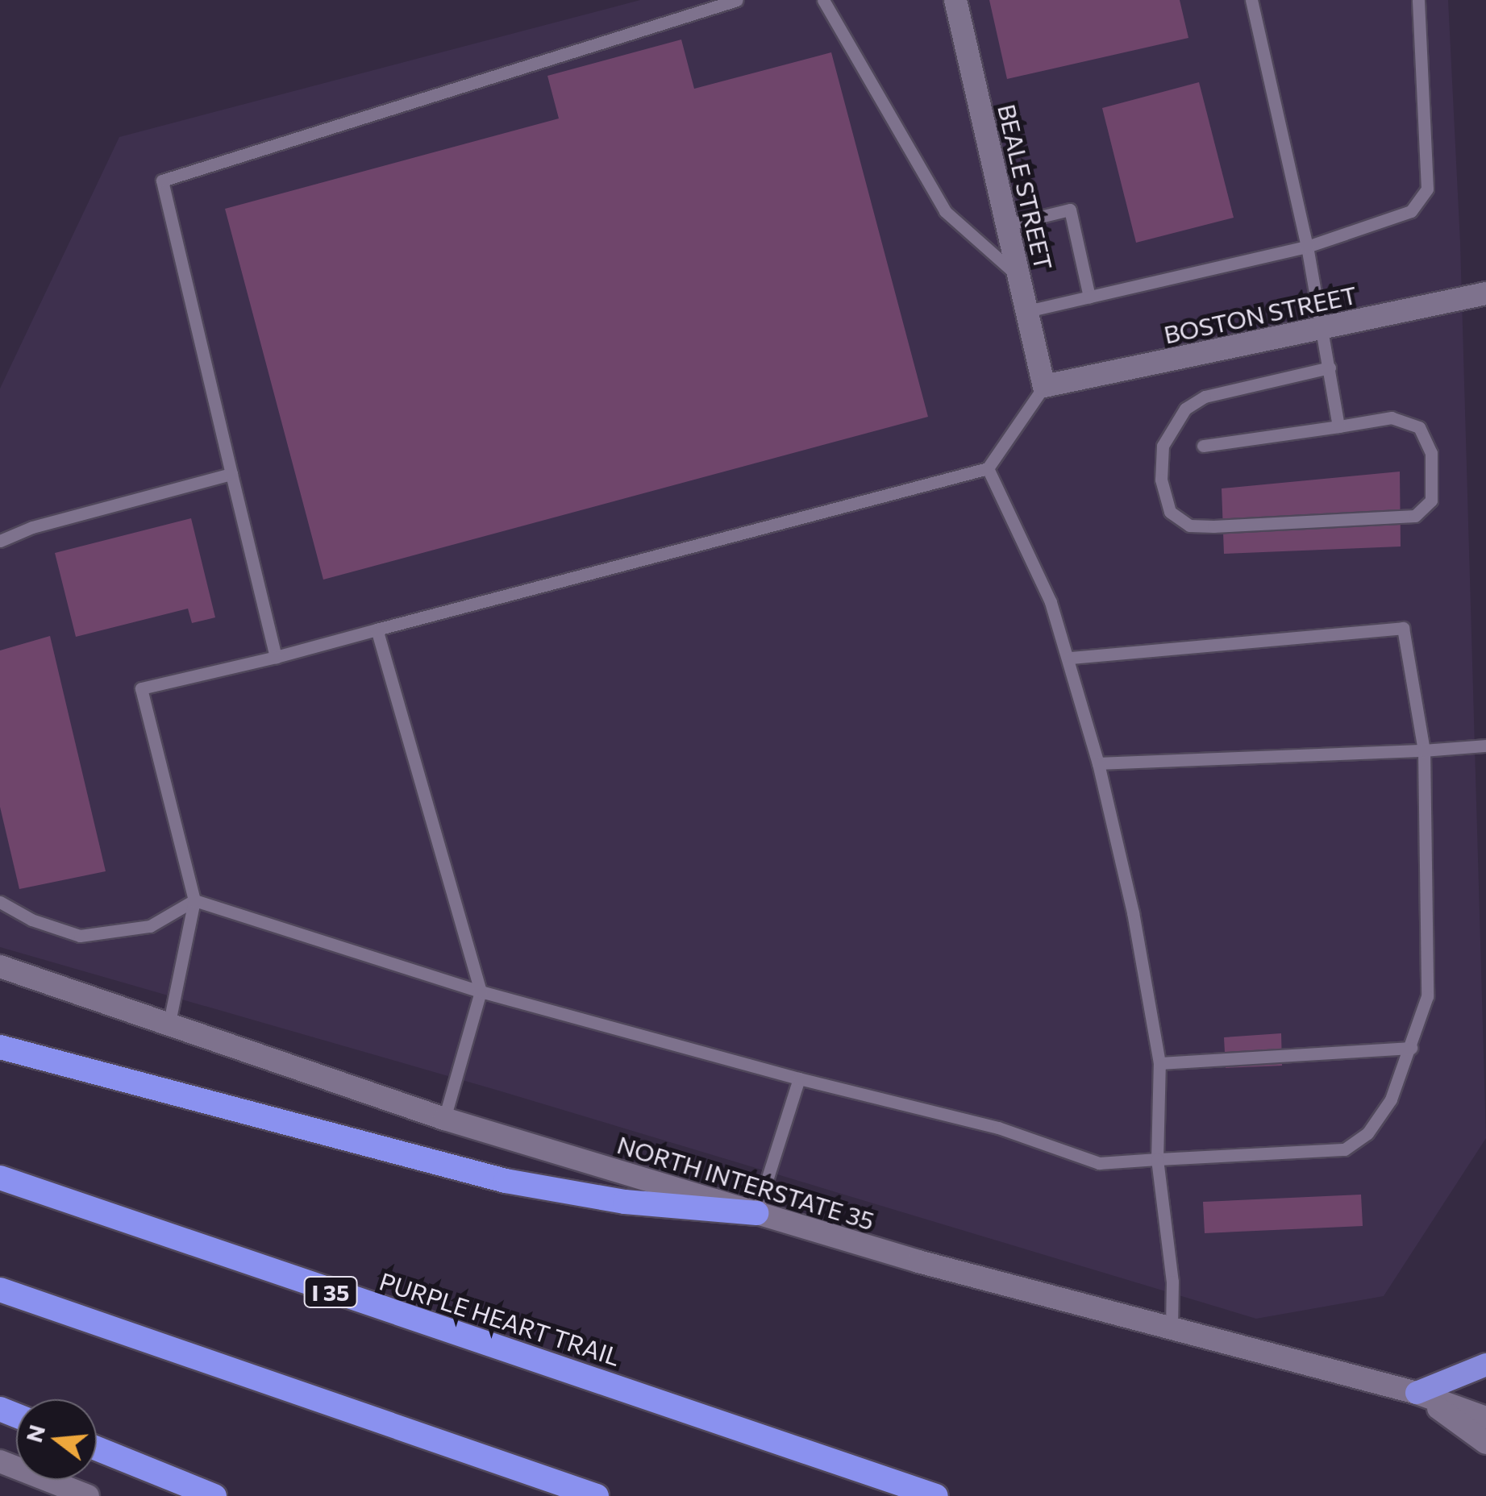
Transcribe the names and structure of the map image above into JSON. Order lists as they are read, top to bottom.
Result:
{
  "streets": {
    "highway": ["I 35", "PURPLE HEART TRAIL"],
    "main road": ["BEALE STREET", "BOSTON STREET", "NORTH INTERSTATE 35"]
  },
  "crossings": [
    ["BEALE STREET", "BOSTON STREET"]
  ],
  "north": "left"
}
